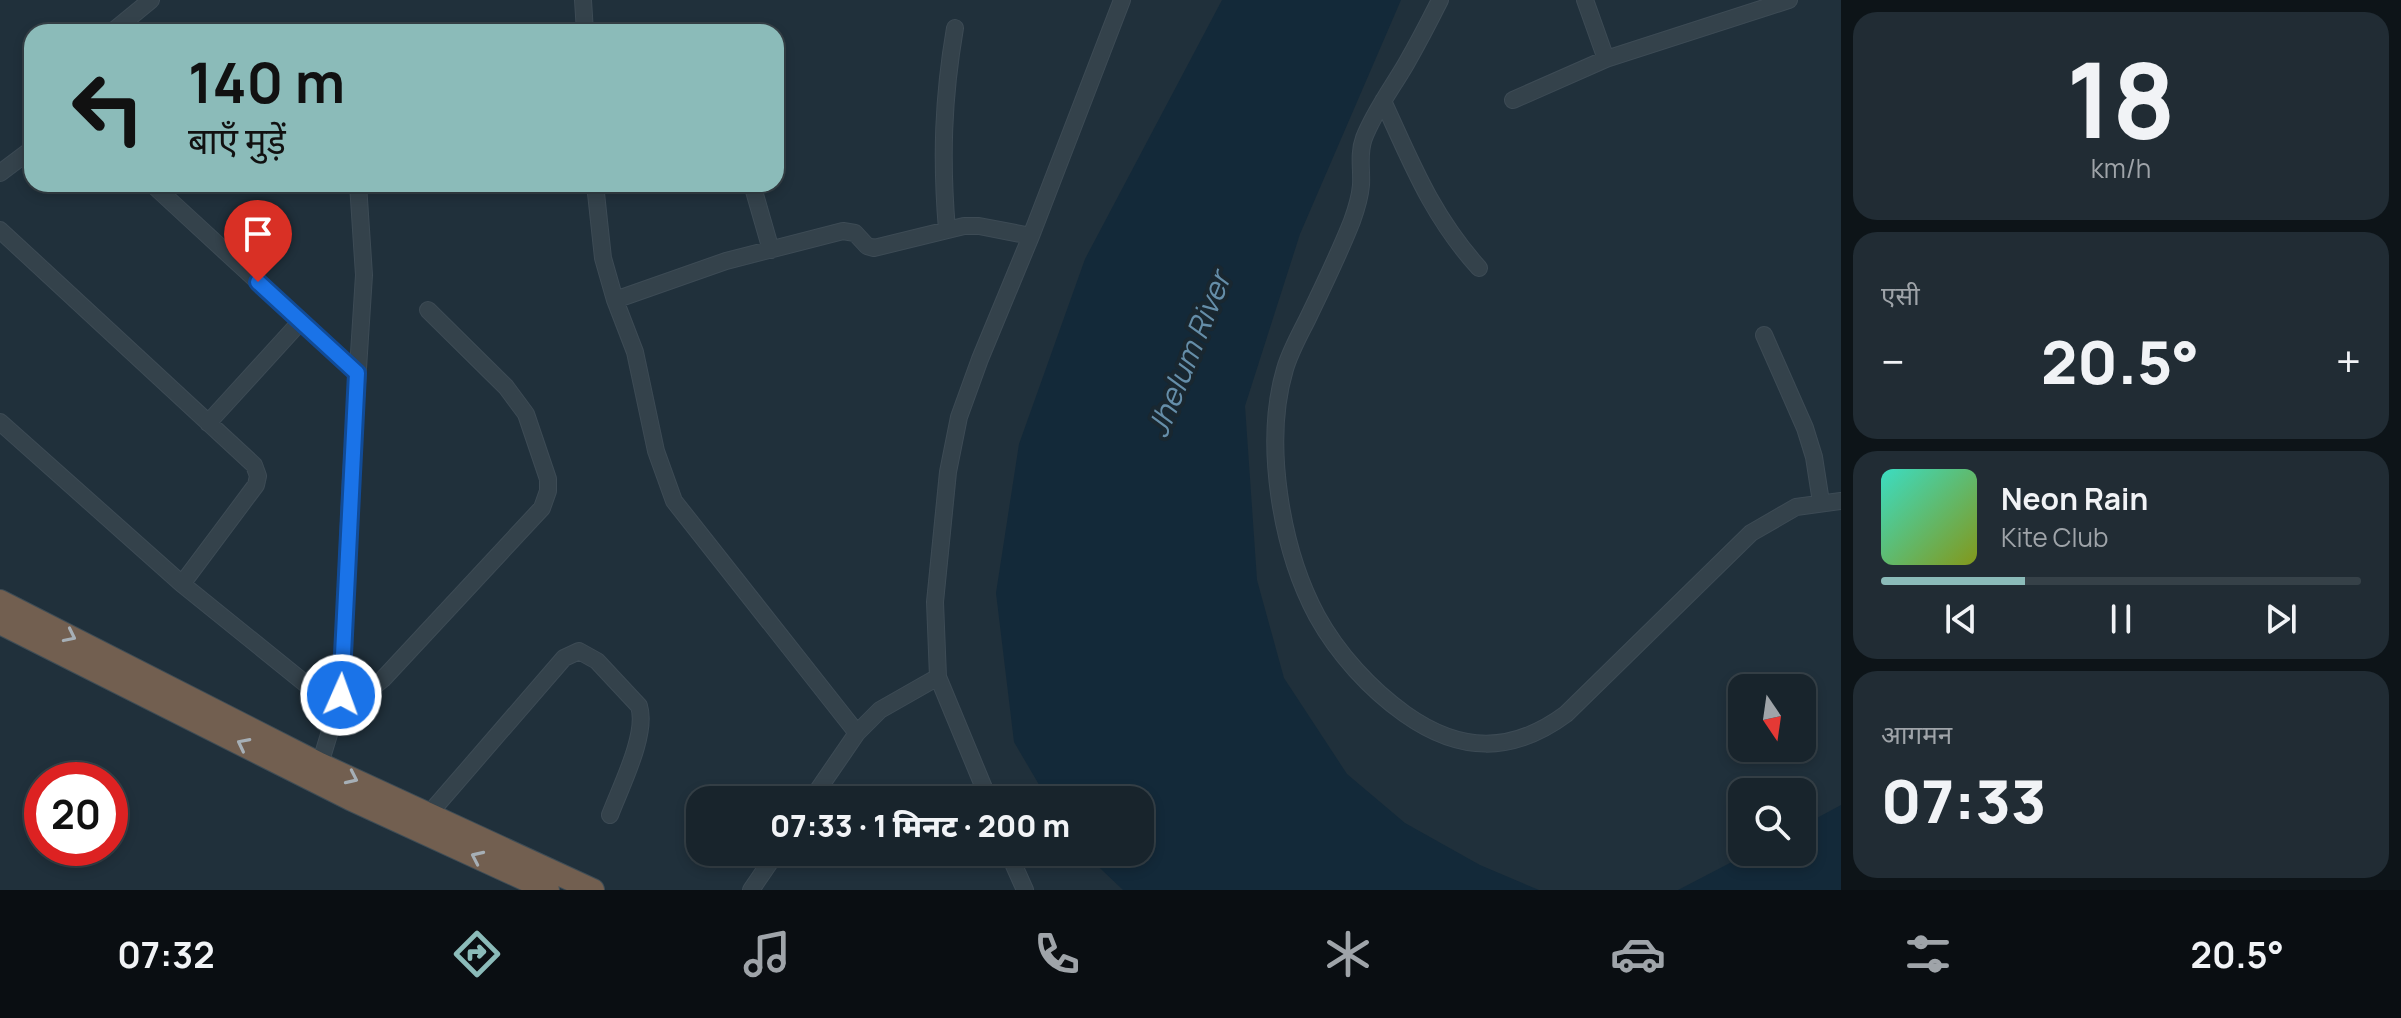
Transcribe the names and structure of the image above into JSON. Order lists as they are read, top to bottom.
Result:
{
  "water": ["Jhelum River"],
  "north": "bottom",
  "page": {
    "tile": [
      ["18", "km/h"],
      "एसी",
      ["आगमन", "07:33"]
    ],
    "turn": ["140 m", "बाएँ मुड़ें"],
    "heat": ["−", "20.5°", "+"],
    "song": ["Neon Rain", "Kite Club"],
    "limit": "20",
    "trip": "07:33 · 1 मिनट · 200 m",
    "tabs": ["07:32", "20.5°"]
  }
}
